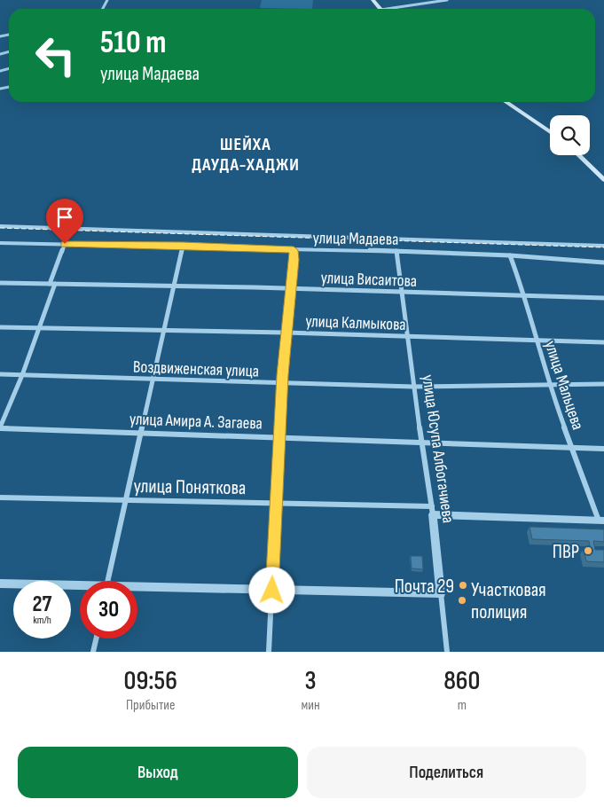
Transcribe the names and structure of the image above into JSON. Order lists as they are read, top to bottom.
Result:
{
  "streets": {
    "street": [
      "улица Мадаева",
      "улица Висаитова",
      "улица Калмыкова",
      "Воздвиженская улица",
      "улица Мальцева",
      "улица Амира А. Загаева",
      "улица Юсупа Албогачиева",
      "улица Поняткова"
    ]
  },
  "crossings": [
    ["улица Мадаева", "улица Мальцева"],
    ["улица Мадаева", "улица Юсупа Албогачиева"],
    ["улица Висаитова", "улица Мальцева"],
    ["улица Висаитова", "улица Юсупа Албогачиева"],
    ["улица Калмыкова", "улица Мальцева"],
    ["улица Калмыкова", "улица Юсупа Албогачиева"],
    ["Воздвиженская улица", "улица Мальцева"],
    ["Воздвиженская улица", "улица Юсупа Албогачиева"],
    ["улица Мальцева", "улица Амира А. Загаева"],
    ["улица Мальцева", "улица Поняткова"],
    ["улица Амира А. Загаева", "улица Юсупа Албогачиева"],
    ["улица Юсупа Албогачиева", "улица Поняткова"]
  ],
  "districts": ["ШЕЙХА ДАУДА-ХАДЖИ"],
  "places": ["ПВР", "Почта 29", "Участковая полиция"],
  "page": {
    "turn": ["510 m", "улица Мадаева"],
    "speed": "27 km/h",
    "limit": "30",
    "eta": [
      "09:56",
      "Прибытие",
      "3",
      "мин",
      "860",
      "m"
    ],
    "buttons": ["Выход", "Поделиться"]
  }
}
